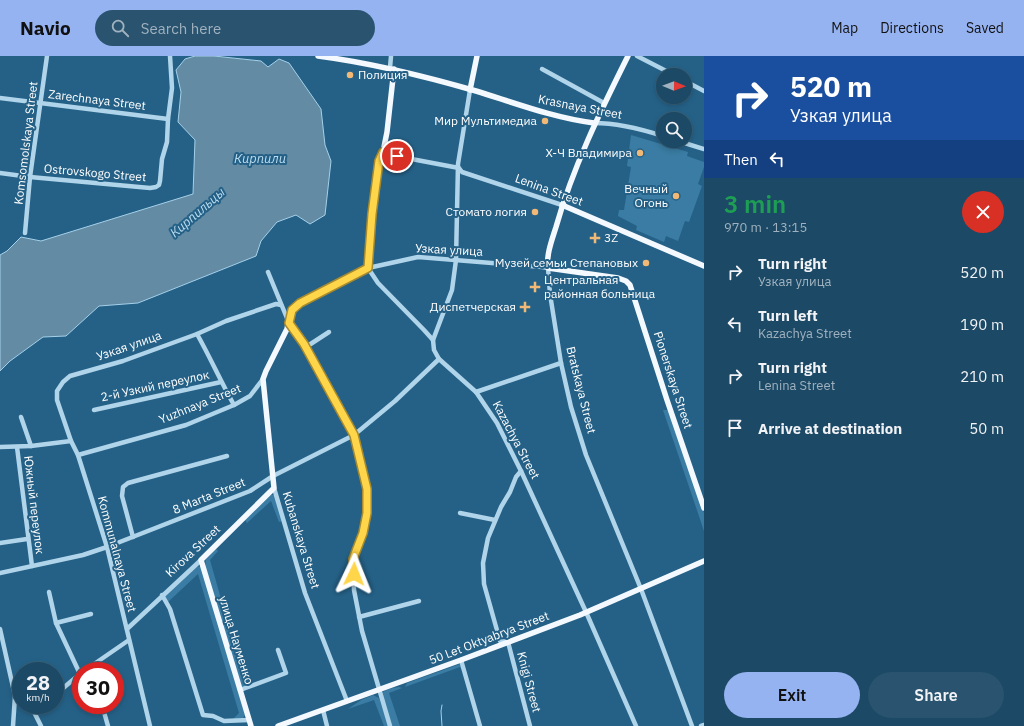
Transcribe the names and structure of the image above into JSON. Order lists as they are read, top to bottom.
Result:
{
  "streets": {
    "main road": [
      "Krasnaya Street",
      "Lenina Street",
      "Узкая улица",
      "Pionerskaya Street",
      "Bratskaya Street",
      "Yuzhnaya Street",
      "Kubanskaya Street",
      "Kirova Street",
      "50 Let Oktyabrya Street",
      "улица Науменко"
    ],
    "street": [
      "Zarechnaya Street",
      "Komsomolskaya Street",
      "Ostrovskogo Street",
      "2-й Узкий переулок",
      "Kazachya Street",
      "8 Marta Street",
      "Южный переулок",
      "Kommunalnaya Street",
      "Knigi Street"
    ]
  },
  "crossings": [
    ["Zarechnaya Street", "Komsomolskaya Street"],
    ["Zarechnaya Street", "Ostrovskogo Street"],
    ["Krasnaya Street", "Bratskaya Street"],
    ["Komsomolskaya Street", "Ostrovskogo Street"],
    ["Lenina Street", "Bratskaya Street"],
    ["Узкая улица", "Pionerskaya Street"],
    ["Узкая улица", "Bratskaya Street"],
    ["Узкая улица", "Yuzhnaya Street"],
    ["Узкая улица", "Kommunalnaya Street"],
    ["Bratskaya Street", "50 Let Oktyabrya Street"],
    ["Yuzhnaya Street", "Kubanskaya Street"],
    ["Yuzhnaya Street", "Kommunalnaya Street"],
    ["Kazachya Street", "8 Marta Street"],
    ["Kazachya Street", "50 Let Oktyabrya Street"],
    ["8 Marta Street", "Южный переулок"],
    ["8 Marta Street", "Kubanskaya Street"],
    ["8 Marta Street", "Kommunalnaya Street"],
    ["Kubanskaya Street", "Kirova Street"],
    ["Kubanskaya Street", "50 Let Oktyabrya Street"],
    ["Kirova Street", "Kommunalnaya Street"],
    ["Kirova Street", "улица Науменко"],
    ["50 Let Oktyabrya Street", "Knigi Street"]
  ],
  "water": ["Кирпили", "Кирпильцы"],
  "places": {
    "other": [
      "Полиция",
      "Мир Мультимедиа",
      "Х-Ч Владимира",
      "Вечный Огонь",
      "Стомато логия",
      "Музей семьи Степановых"
    ],
    "health": ["3Z", "Центральная районная больница", "Диспетчерская"]
  },
  "north": "right",
  "page": {
    "header": "Navio",
    "search": "Search here",
    "nav": ["Map", "Directions", "Saved"],
    "turn": ["520 m", "Узкая улица"],
    "then": "Then",
    "heading": ["3 min", "970 m · 13:15"],
    "list": [
      {
        "name": "Turn right",
        "note": "Узкая улица",
        "value": "520 m"
      },
      {
        "name": "Turn left",
        "note": "Kazachya Street",
        "value": "190 m"
      },
      {
        "name": "Turn right",
        "note": "Lenina Street",
        "value": "210 m"
      },
      {
        "name": "Arrive at destination",
        "value": "50 m"
      }
    ],
    "speed": "28 km/h",
    "limit": "30",
    "buttons": ["Exit", "Share"]
  }
}
